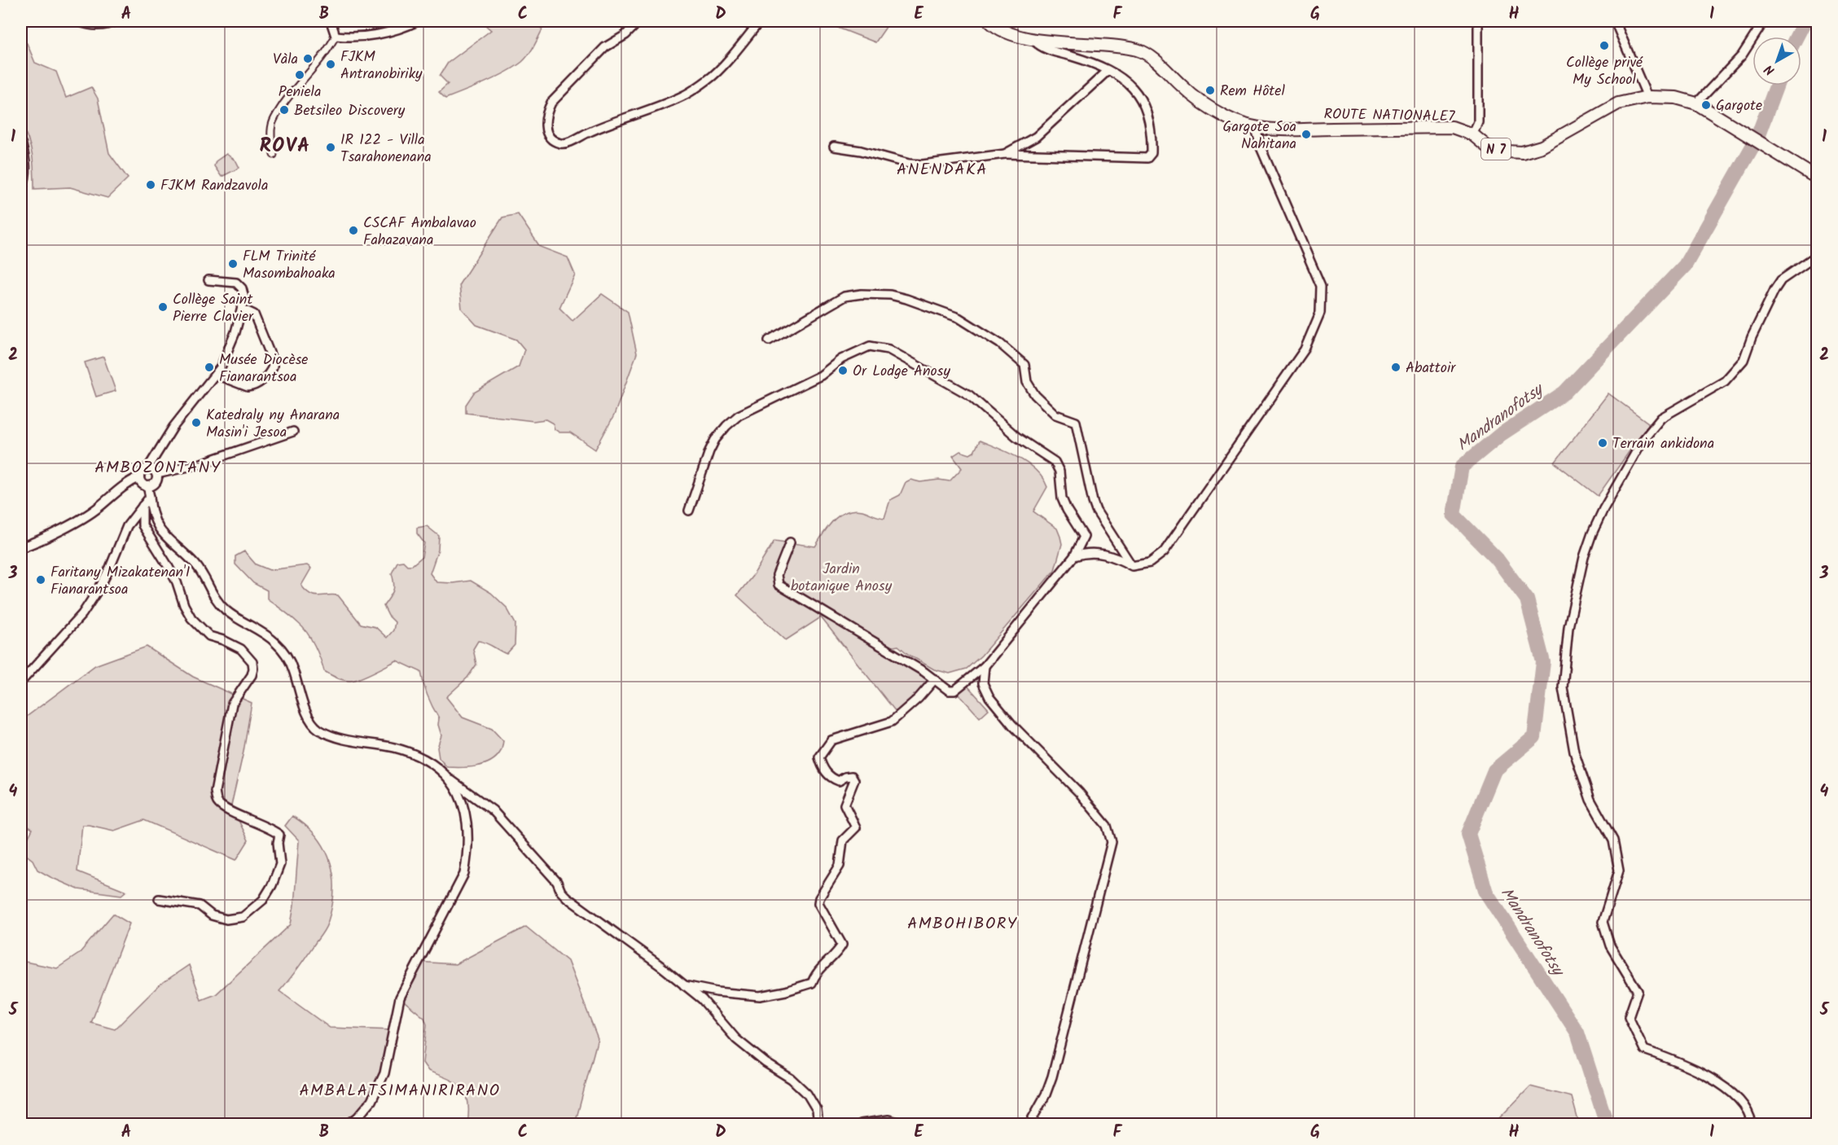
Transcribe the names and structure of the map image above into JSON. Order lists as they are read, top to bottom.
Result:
{
  "streets": {
    "main road": ["ROUTE NATIONALE7", "N 7"]
  },
  "crossings": [
    ["ROUTE NATIONALE7", "N 7"]
  ],
  "districts": [
    "ROVA",
    "ANENDAKA",
    "AMBOZONTANY",
    "AMBOHIBORY",
    "AMBALATSIMANIRIRANO"
  ],
  "water": ["Mandranofotsy"],
  "parks": ["Jardin botanique Anosy"],
  "places": [
    "Collège privé My School",
    "Vàla",
    "FJKM Antranobiriky",
    "Peniela",
    "Rem Hôtel",
    "Gargote",
    "Betsileo Discovery",
    "Gargote Soa Nahitana",
    "IR 122 - Villa Tsarahonenana",
    "FJKM Randzavola",
    "CSCAF Ambalavao Fahazavana",
    "FLM Trinité Masombahoaka",
    "Collège Saint Pierre Clavier",
    "Musée Diocèse Fianarantsoa",
    "Abattoir",
    "Or Lodge Anosy",
    "Katedraly ny Anarana Masin'i Jesoa",
    "Terrain ankidona",
    "Faritany Mizakatenan'I Fianarantsoa"
  ],
  "north": "bottom left",
  "grid": {
    "columns": [
      "A",
      "B",
      "C",
      "D",
      "E",
      "F",
      "G",
      "H",
      "I"
    ],
    "rows": [
      "1",
      "2",
      "3",
      "4",
      "5"
    ]
  }
}
